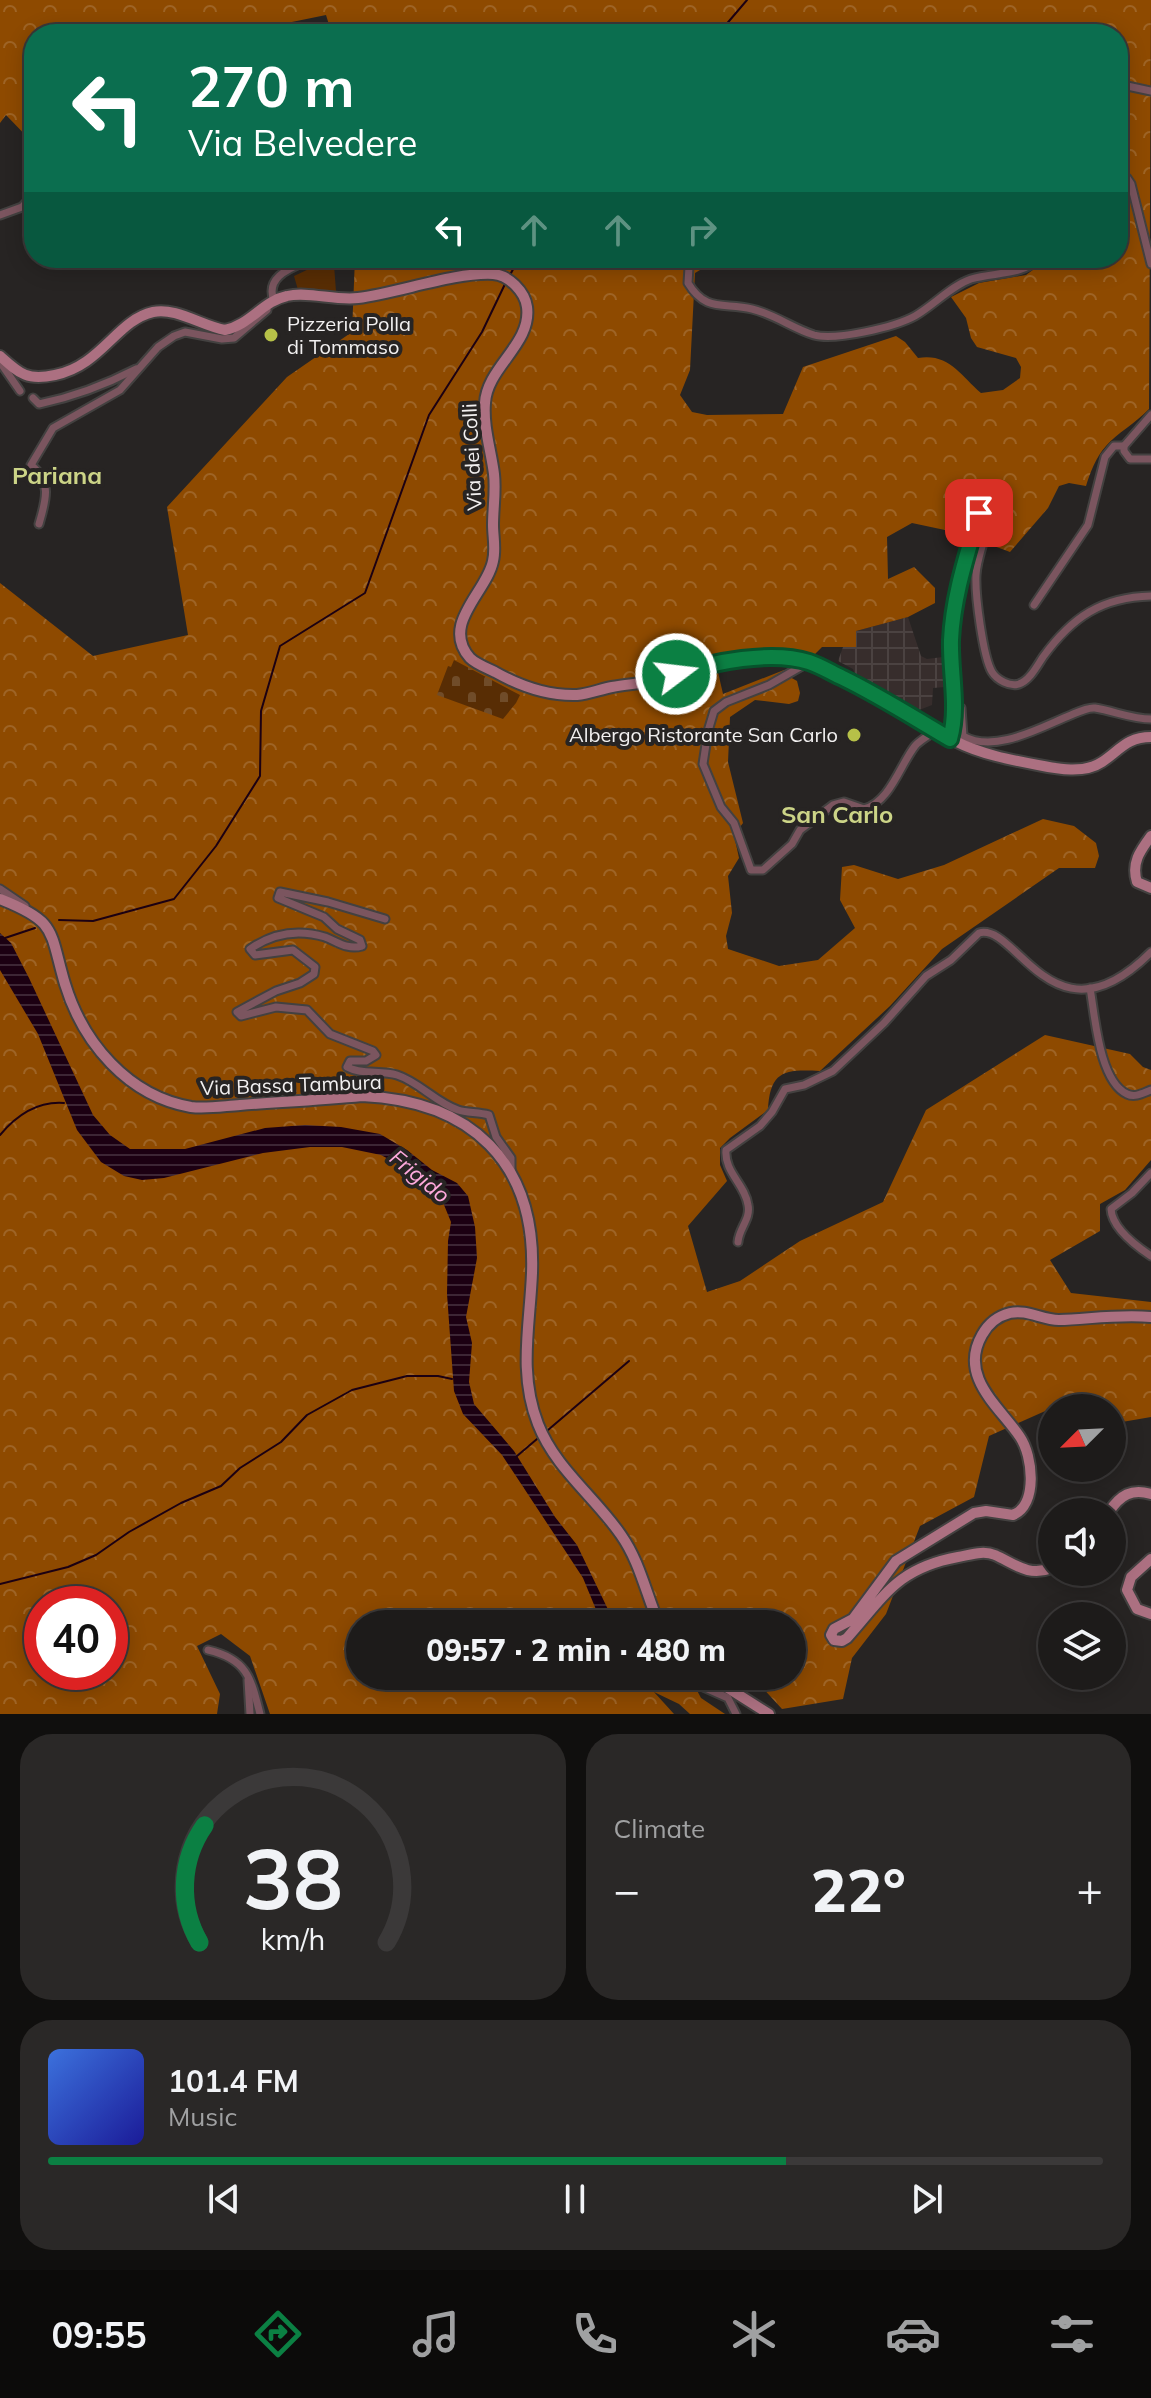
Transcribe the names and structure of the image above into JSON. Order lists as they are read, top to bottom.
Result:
{
  "streets": {
    "street": ["Via dei Colli", "Via Bassa Tambura"]
  },
  "districts": ["Pariana", "San Carlo"],
  "water": ["Frigido"],
  "places": ["Pizzeria Polla di Tommaso", "Albergo Ristorante San Carlo"],
  "north": "bottom left",
  "page": {
    "turn": ["270 m", "Via Belvedere"],
    "limit": "40",
    "trip": "09:57 · 2 min · 480 m",
    "tile": "Climate",
    "heat": ["−", "22°", "+"],
    "song": ["101.4 FM", "Music"],
    "tabs": "09:55",
    "gauge": ["38", "km/h"]
  }
}
